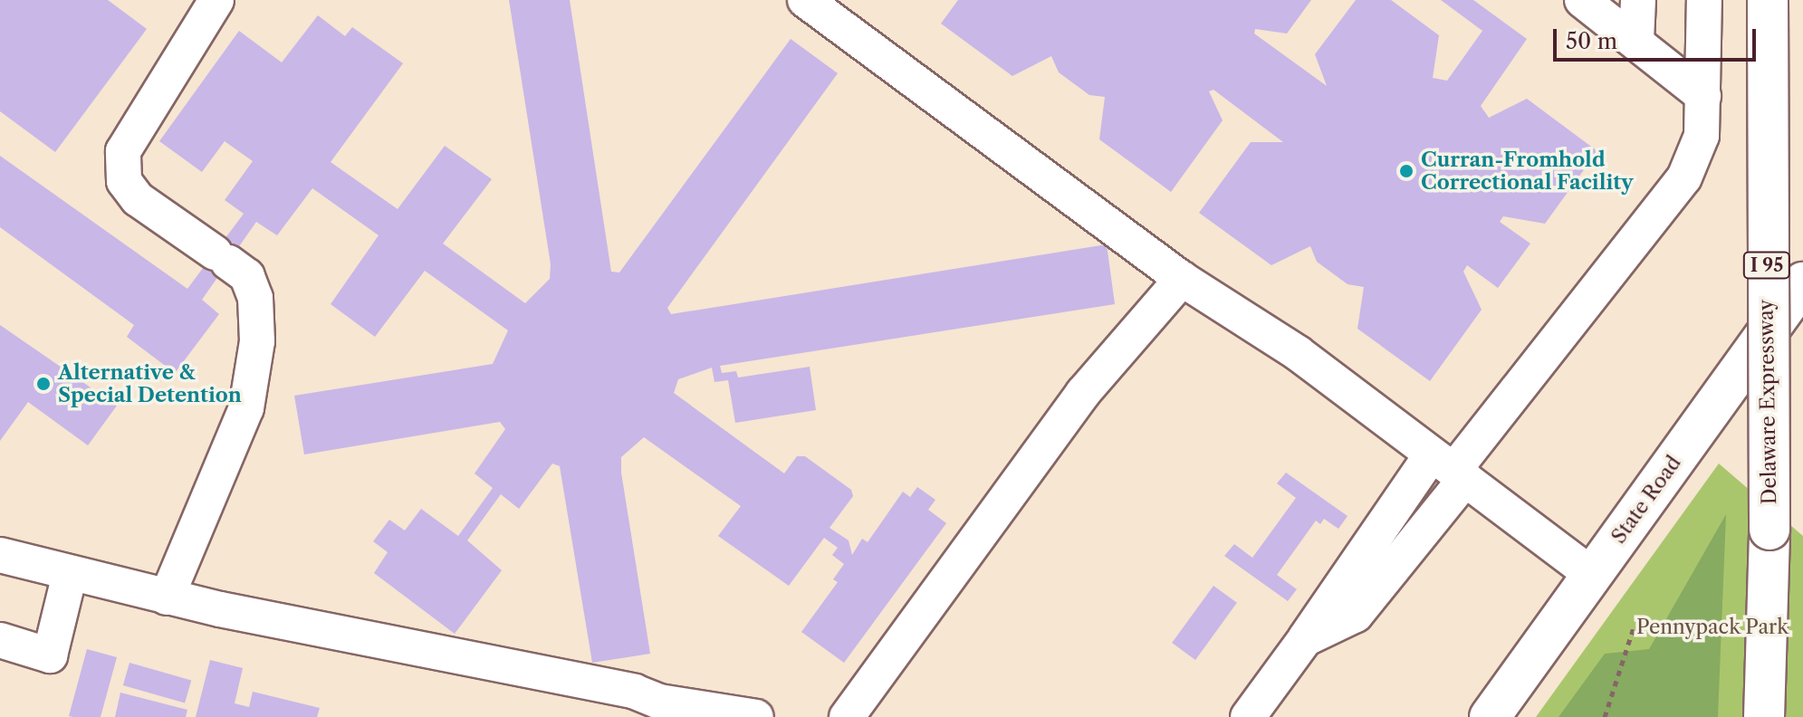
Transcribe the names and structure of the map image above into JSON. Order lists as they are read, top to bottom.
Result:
{
  "streets": {
    "main road": ["I 95", "Delaware Expressway", "State Road"]
  },
  "parks": ["Pennypack Park"],
  "places": ["Curran-Fromhold Correctional Facility", "Alternative & Special Detention"],
  "scale_bar": "50 m"
}
